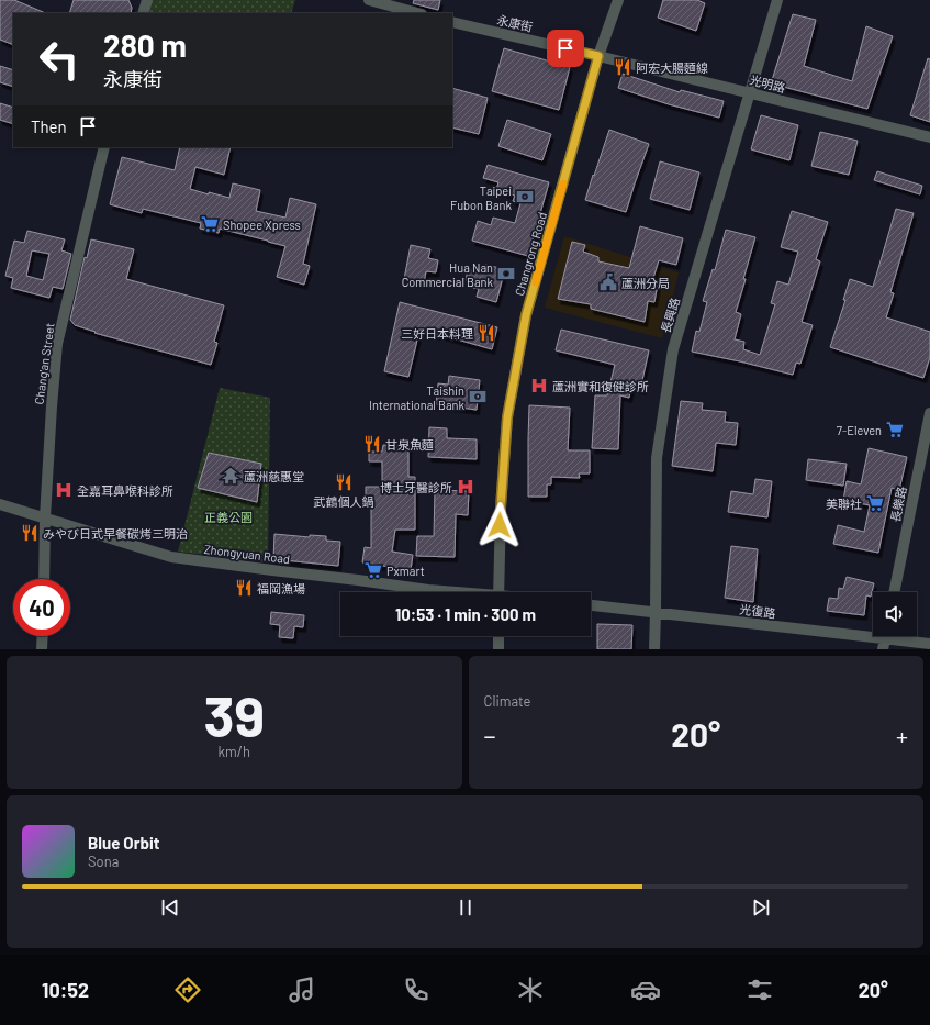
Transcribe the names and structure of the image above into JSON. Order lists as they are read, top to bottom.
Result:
{
  "streets": {
    "street": [
      "永康街",
      "光明路",
      "Changrong Road",
      "長興路",
      "Chang'an Street",
      "長樂路",
      "Zhongyuan Road",
      "光復路"
    ]
  },
  "crossings": [
    ["永康街", "光明路"],
    ["永康街", "Changrong Road"],
    ["光明路", "Changrong Road"],
    ["光明路", "長興路"],
    ["長興路", "光復路"],
    ["Chang'an Street", "Zhongyuan Road"]
  ],
  "parks": ["正義公園"],
  "places": {
    "restaurant": [
      "阿宏大腸麵線",
      "三好日本料理",
      "甘泉魚麵",
      "武鶴個人鍋",
      "みやび日式早餐碳烤三明治",
      "福岡漁場"
    ],
    "bank": ["Taipei Fubon Bank", "Hua Nan Commercial Bank", "Taishin International Bank"],
    "supermarket": [
      "Shopee Xpress",
      "7-Eleven",
      "美聯社",
      "Pxmart"
    ],
    "public building": ["蘆洲分局"],
    "hospital": ["蘆洲實和復健診所", "博士牙醫診所", "全嘉耳鼻喉科診所"],
    "temple": ["蘆洲慈惠堂"]
  },
  "page": {
    "turn": ["280 m", "永康街"],
    "then": "Then",
    "limit": "40",
    "trip": "10:53 · 1 min · 300 m",
    "tile": [
      ["39", "km/h"],
      "Climate"
    ],
    "heat": ["−", "20°", "+"],
    "song": ["Blue Orbit", "Sona"],
    "tabs": ["10:52", "20°"]
  }
}
